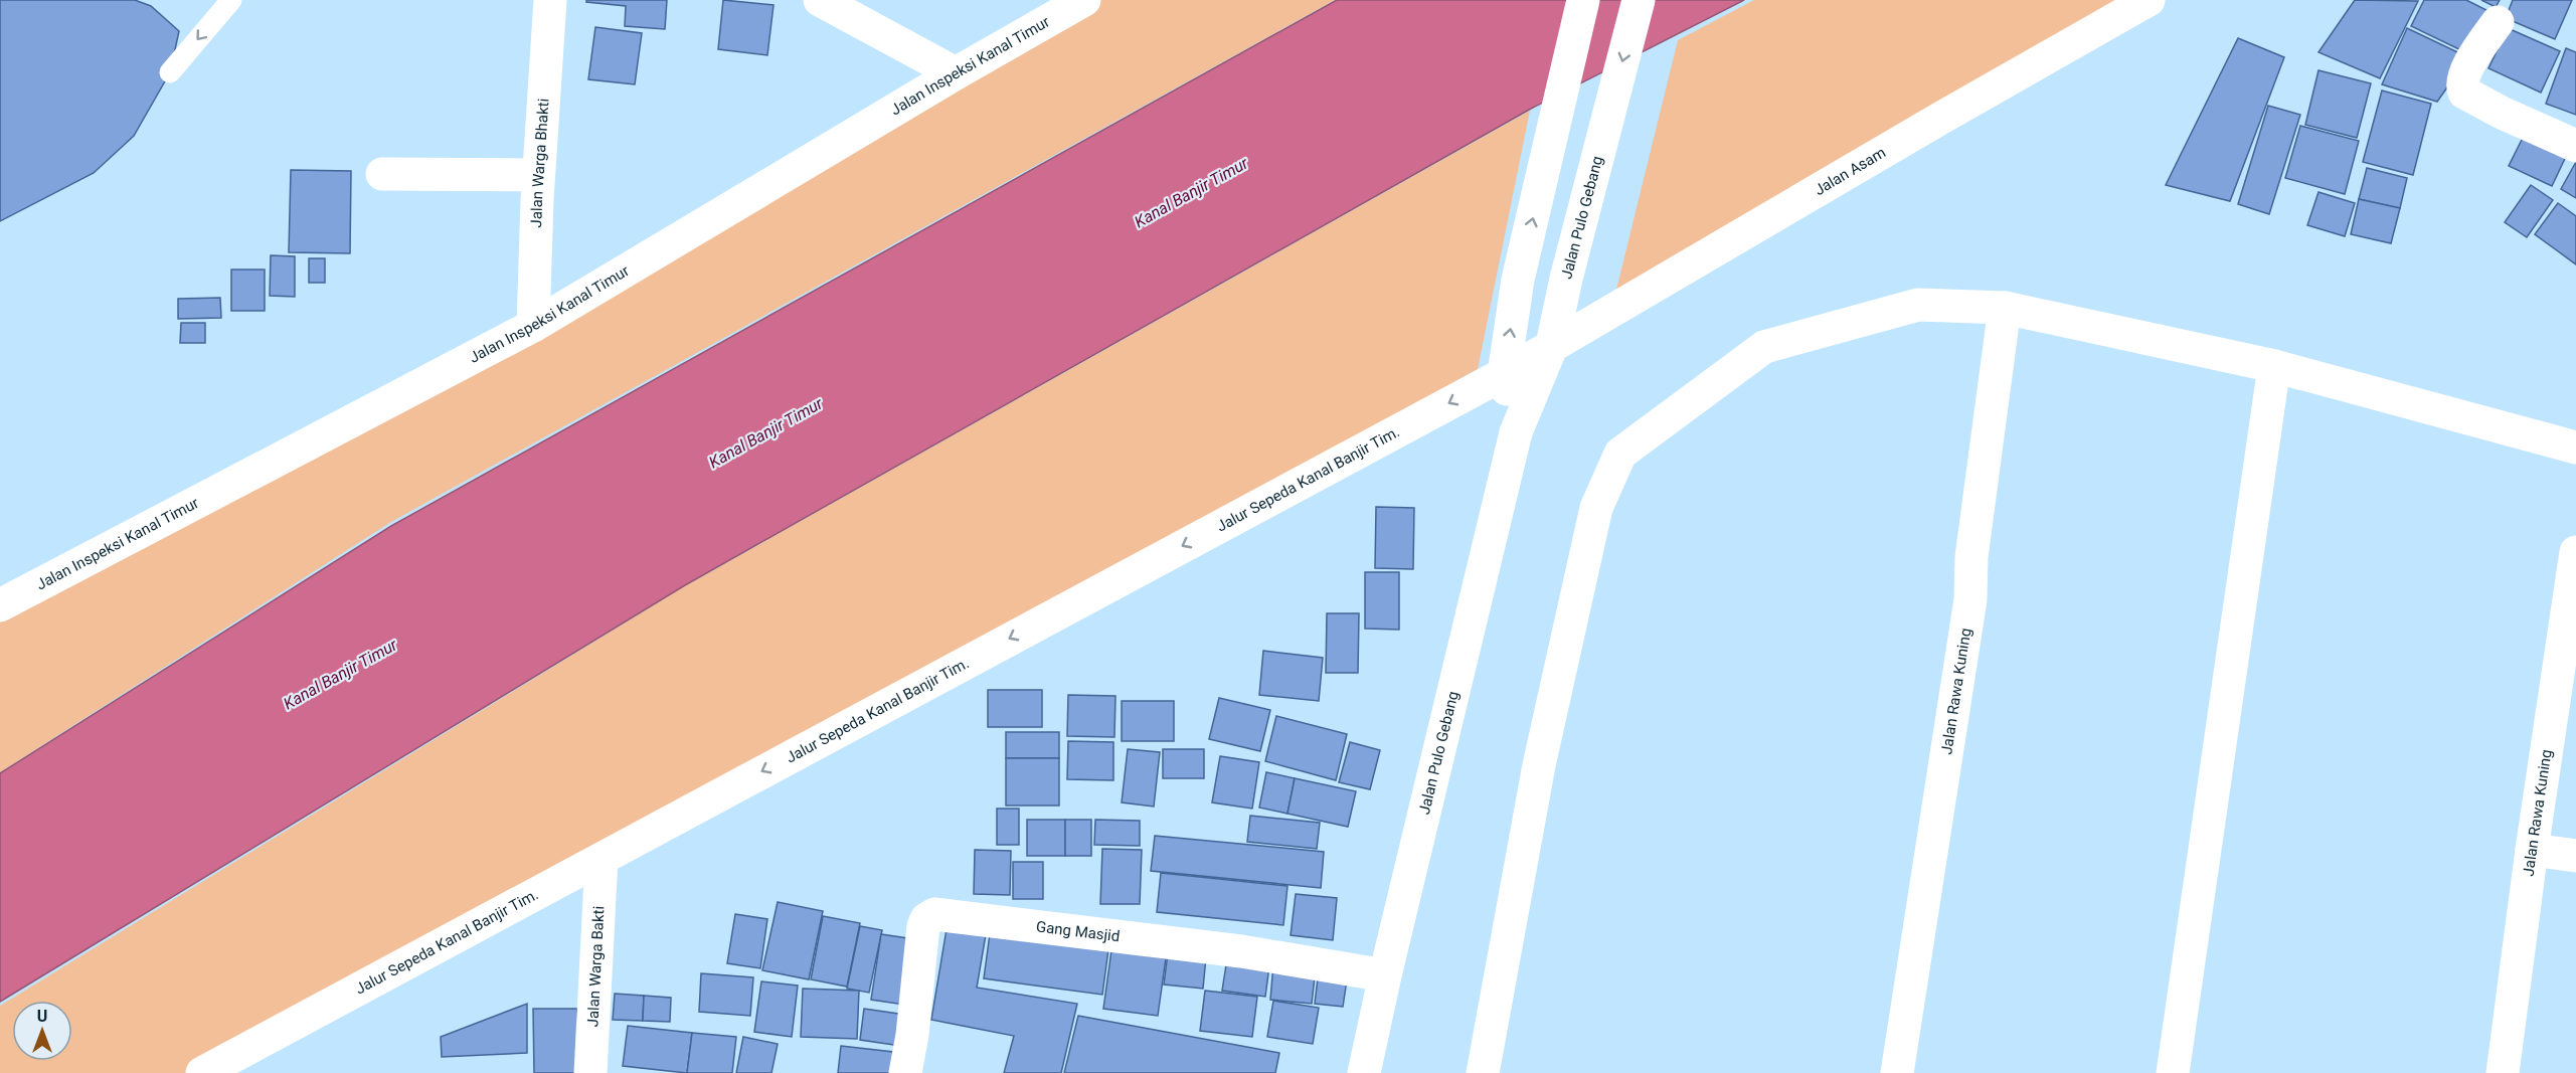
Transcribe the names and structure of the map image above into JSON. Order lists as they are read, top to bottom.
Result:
{
  "streets": {
    "street": [
      "Jalan Inspeksi Kanal Timur",
      "Jalan Warga Bhakti",
      "Jalan Asam",
      "Jalan Pulo Gebang",
      "Jalur Sepeda Kanal Banjir Tim.",
      "Jalan Rawa Kuning",
      "Gang Masjid",
      "Jalan Warga Bakti"
    ]
  },
  "crossings": [
    ["Jalan Inspeksi Kanal Timur", "Jalan Warga Bhakti"],
    ["Jalan Asam", "Jalan Pulo Gebang"],
    ["Jalan Asam", "Jalur Sepeda Kanal Banjir Tim."],
    ["Jalan Pulo Gebang", "Jalur Sepeda Kanal Banjir Tim."],
    ["Jalan Pulo Gebang", "Gang Masjid"],
    ["Jalur Sepeda Kanal Banjir Tim.", "Jalan Warga Bakti"]
  ],
  "one_way": ["Jalur Sepeda Kanal Banjir Tim."],
  "water": ["Kanal Banjir Timur"],
  "north": "top"
}
